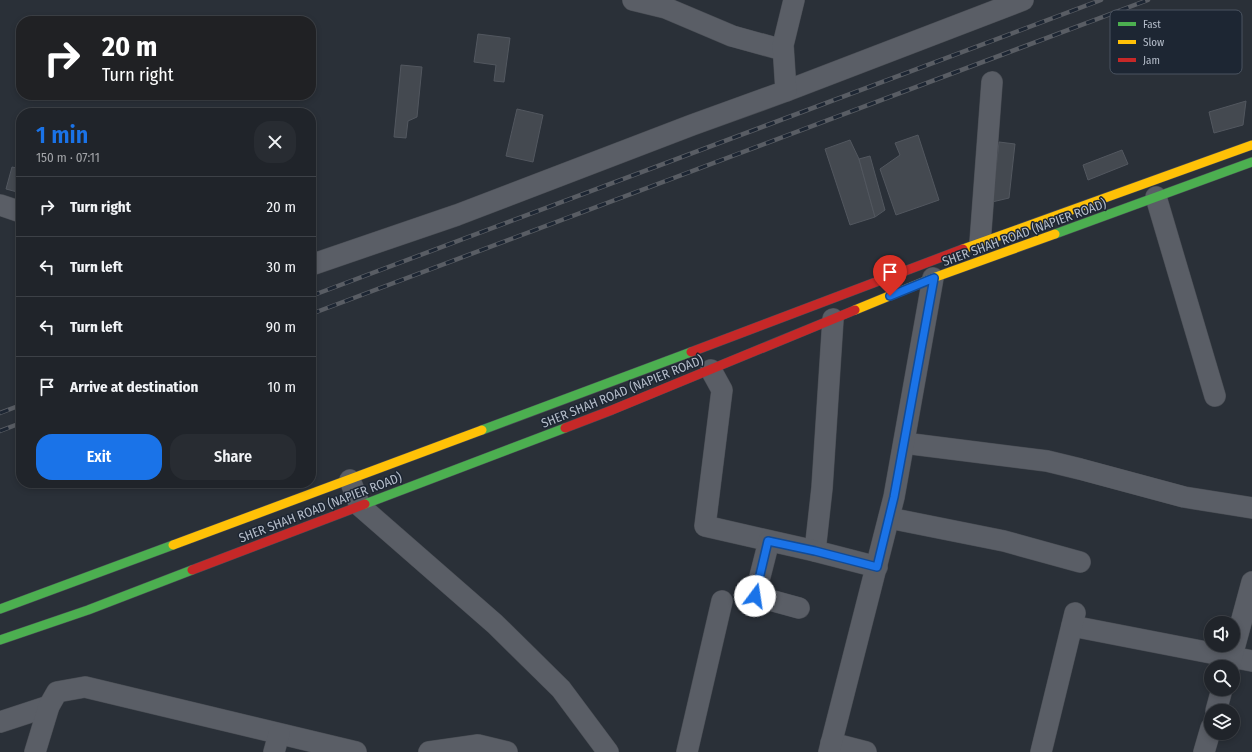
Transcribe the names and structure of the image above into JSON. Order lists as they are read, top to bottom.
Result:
{
  "streets": {
    "main road": ["SHER SHAH ROAD (NAPIER ROAD)"]
  },
  "legend": ["Fast", "Slow", "Jam"],
  "page": {
    "turn": ["20 m", "Turn right"],
    "heading": ["1 min", "150 m · 07:11"],
    "list": [
      {
        "name": "Turn right",
        "value": "20 m"
      },
      {
        "name": "Turn left",
        "value": "30 m"
      },
      {
        "name": "Turn left",
        "value": "90 m"
      },
      {
        "name": "Arrive at destination",
        "value": "10 m"
      }
    ],
    "buttons": ["Exit", "Share"]
  }
}
